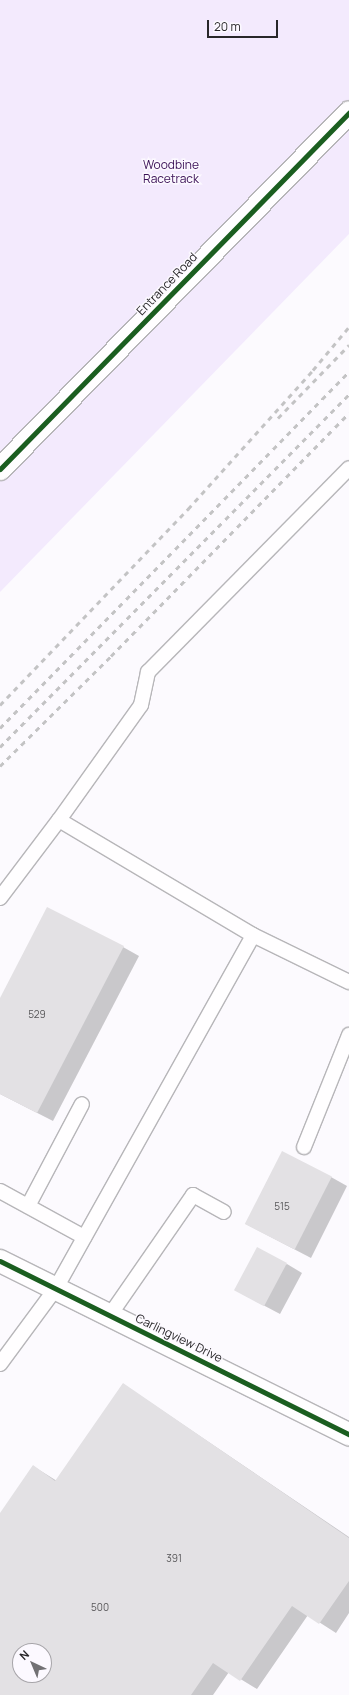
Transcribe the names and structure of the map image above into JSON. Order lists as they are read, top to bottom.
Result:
{
  "streets": {
    "street": ["Entrance Road", "Carlingview Drive"]
  },
  "parks": ["Woodbine Racetrack"],
  "house_numbers": [
    "529",
    "515",
    "391",
    "500"
  ],
  "scale_bar": "20 m",
  "north": "top left"
}
